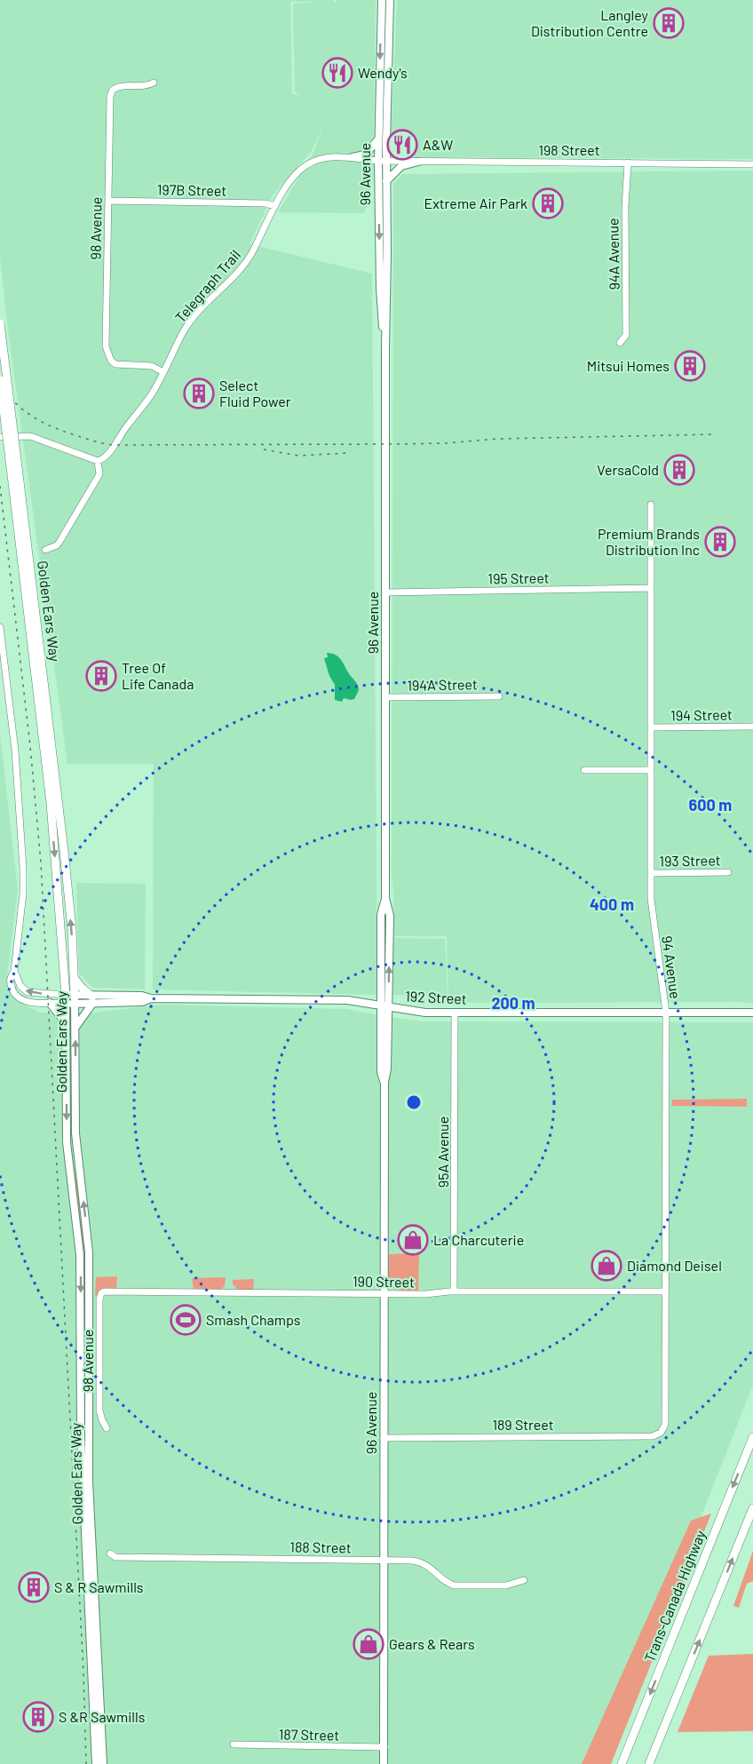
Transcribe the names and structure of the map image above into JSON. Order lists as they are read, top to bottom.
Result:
{
  "streets": {
    "highway": ["Golden Ears Way", "Trans-Canada Highway"],
    "main road": ["96 Avenue", "192 Street"],
    "street": [
      "198 Street",
      "197B Street",
      "98 Avenue",
      "94A Avenue",
      "Telegraph Trail",
      "195 Street",
      "194A Street",
      "194 Street",
      "193 Street",
      "94 Avenue",
      "95A Avenue",
      "190 Street",
      "189 Street",
      "188 Street",
      "187 Street"
    ]
  },
  "crossings": [
    ["198 Street", "96 Avenue"],
    ["198 Street", "94A Avenue"],
    ["198 Street", "Telegraph Trail"],
    ["96 Avenue", "Telegraph Trail"],
    ["96 Avenue", "195 Street"],
    ["96 Avenue", "194A Street"],
    ["96 Avenue", "192 Street"],
    ["96 Avenue", "190 Street"],
    ["96 Avenue", "189 Street"],
    ["96 Avenue", "188 Street"],
    ["96 Avenue", "187 Street"],
    ["197B Street", "98 Avenue"],
    ["197B Street", "Telegraph Trail"],
    ["98 Avenue", "Telegraph Trail"],
    ["98 Avenue", "190 Street"],
    ["195 Street", "94 Avenue"],
    ["Golden Ears Way", "192 Street"],
    ["194 Street", "94 Avenue"],
    ["193 Street", "94 Avenue"],
    ["94 Avenue", "192 Street"],
    ["94 Avenue", "190 Street"],
    ["94 Avenue", "189 Street"],
    ["192 Street", "95A Avenue"],
    ["95A Avenue", "190 Street"]
  ],
  "places": {
    "building": [
      "Langley Distribution Centre",
      "Extreme Air Park",
      "Mitsui Homes",
      "Select Fluid Power",
      "VersaCold",
      "Premium Brands Distribution Inc",
      "Tree Of Life Canada",
      "S & R Sawmills",
      "S &R Sawmills"
    ],
    "restaurant": ["Wendy's", "A&W"],
    "shop": ["La Charcuterie", "Diamond Deisel", "Gears & Rears"],
    "sports": ["Smash Champs"]
  },
  "rings": ["600 m", "400 m", "200 m"]
}
